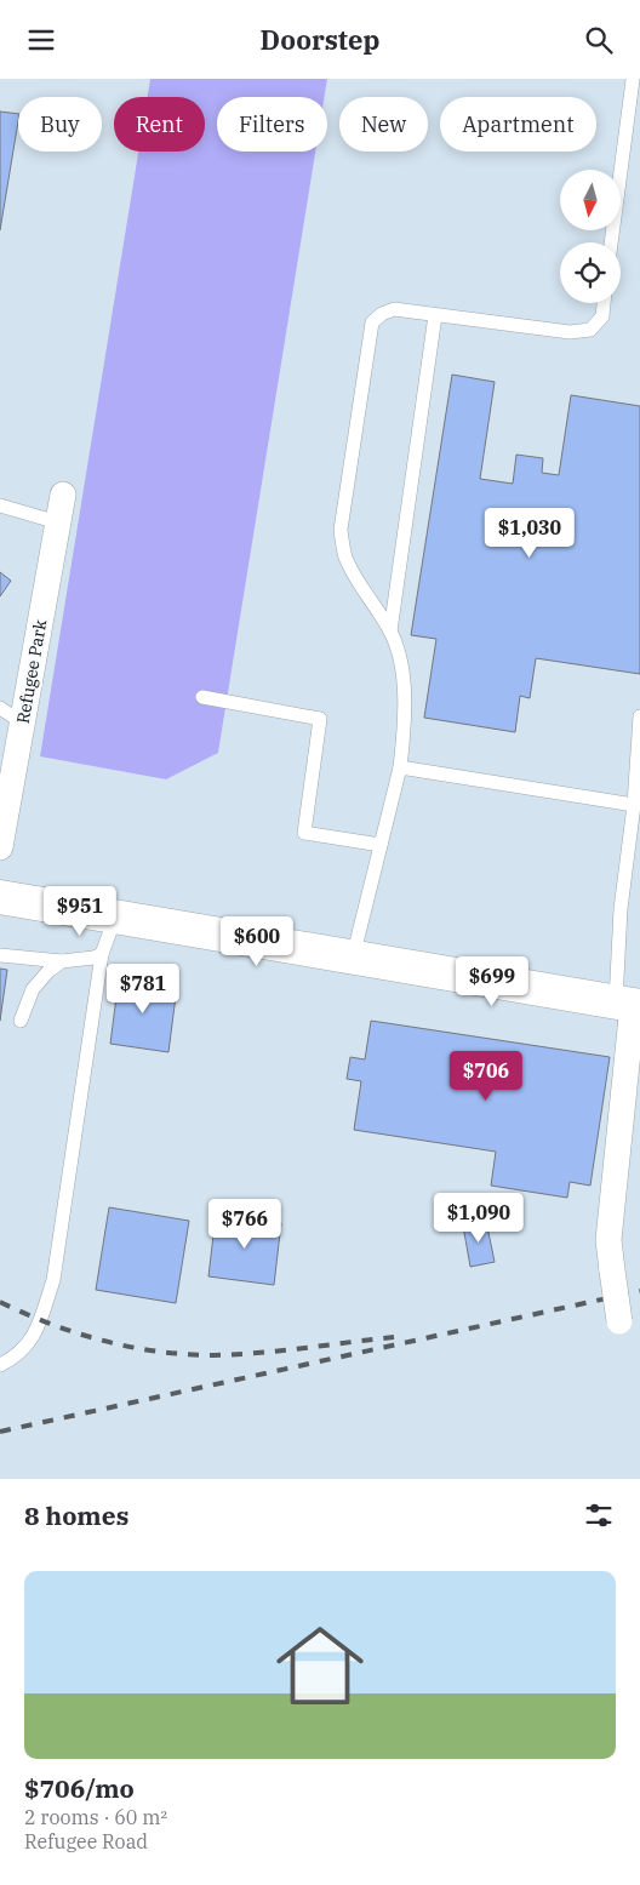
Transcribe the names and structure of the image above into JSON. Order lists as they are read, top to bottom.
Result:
{
  "streets": {
    "street": ["Refugee Park"]
  },
  "north": "bottom",
  "page": {
    "header": "Doorstep",
    "chip": [
      "Buy",
      "Rent",
      "Filters",
      "New",
      "Apartment"
    ],
    "price": [
      "$1,030",
      "$951",
      "$600",
      "$699",
      "$781",
      "$706",
      "$1,090",
      "$766"
    ],
    "heading": "8 homes",
    "list": [
      {
        "name": "$706/mo",
        "note": "2 rooms · 60 m² · Refugee Road"
      }
    ]
  }
}
